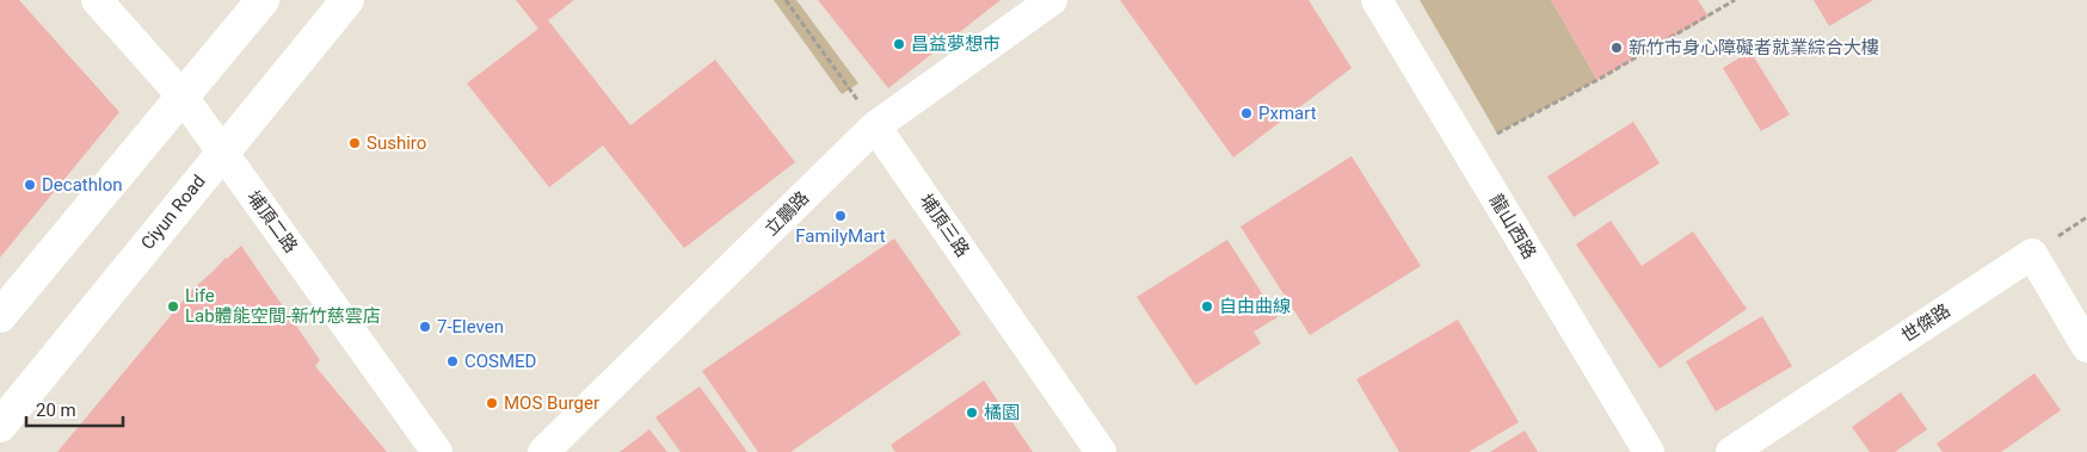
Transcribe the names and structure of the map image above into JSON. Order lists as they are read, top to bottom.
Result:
{
  "streets": {
    "main road": ["Ciyun Road"],
    "street": [
      "立鵬路",
      "埔頂二路",
      "埔頂三路",
      "龍山西路",
      "世傑路"
    ]
  },
  "crossings": [
    ["Ciyun Road", "埔頂二路"],
    ["立鵬路", "埔頂三路"]
  ],
  "places": [
    "昌益夢想市",
    "新竹市身心障礙者就業綜合大樓",
    "Pxmart",
    "Sushiro",
    "Decathlon",
    "FamilyMart",
    "Life Lab體能空間-新竹慈雲店",
    "自由曲線",
    "7-Eleven",
    "COSMED",
    "MOS Burger",
    "橘園"
  ],
  "scale_bar": "20 m"
}
